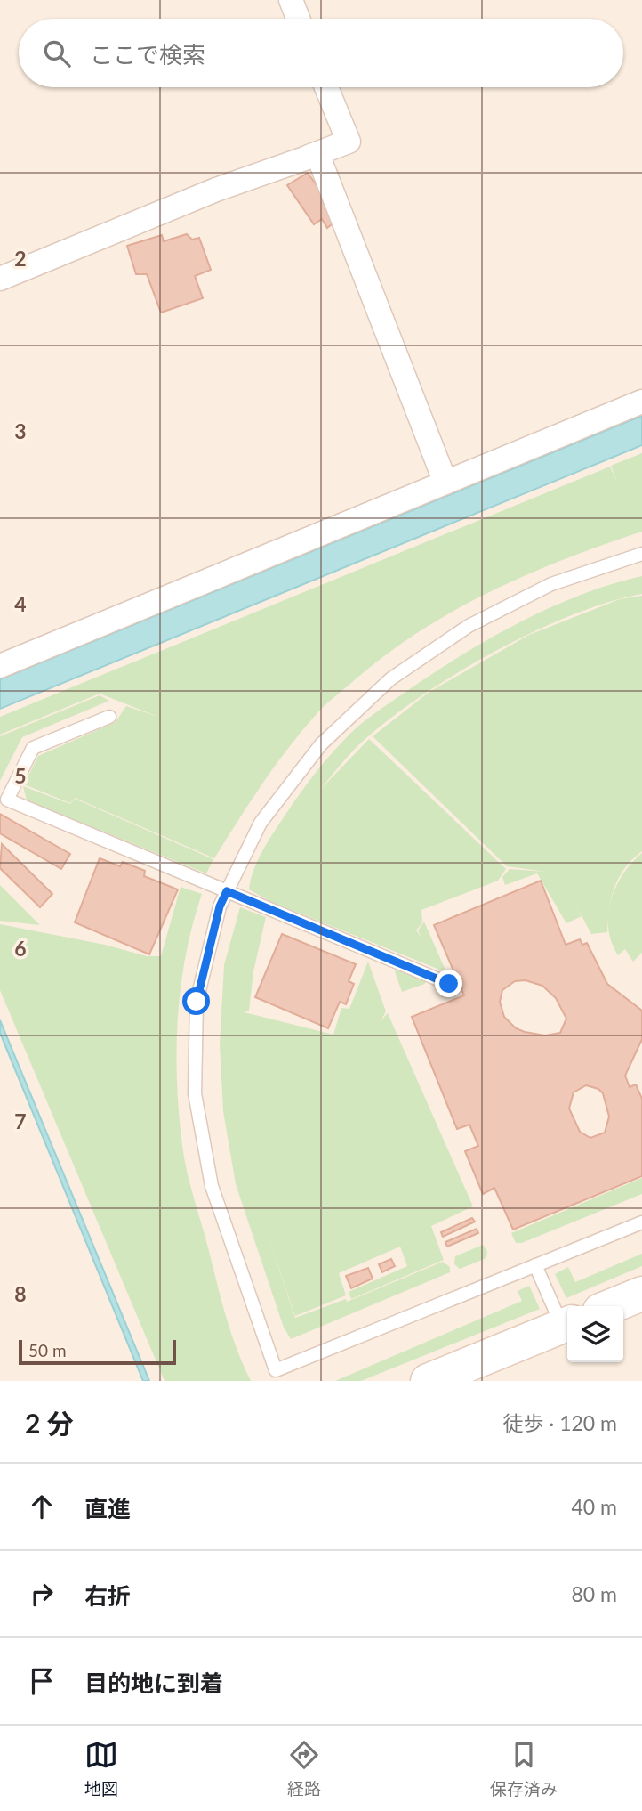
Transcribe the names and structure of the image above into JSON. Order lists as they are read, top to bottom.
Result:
{
  "scale_bar": "50 m",
  "page": {
    "search": "ここで検索",
    "scale": "50 m",
    "heading": ["2 分", "徒歩 · 120 m"],
    "list": [
      ["直進", "40 m"],
      ["右折", "80 m"],
      "目的地に到着"
    ],
    "nav": ["地図", "経路", "保存済み"]
  },
  "grid": {
    "rows": [
      "2",
      "3",
      "4",
      "5",
      "6",
      "7",
      "8"
    ]
  }
}
